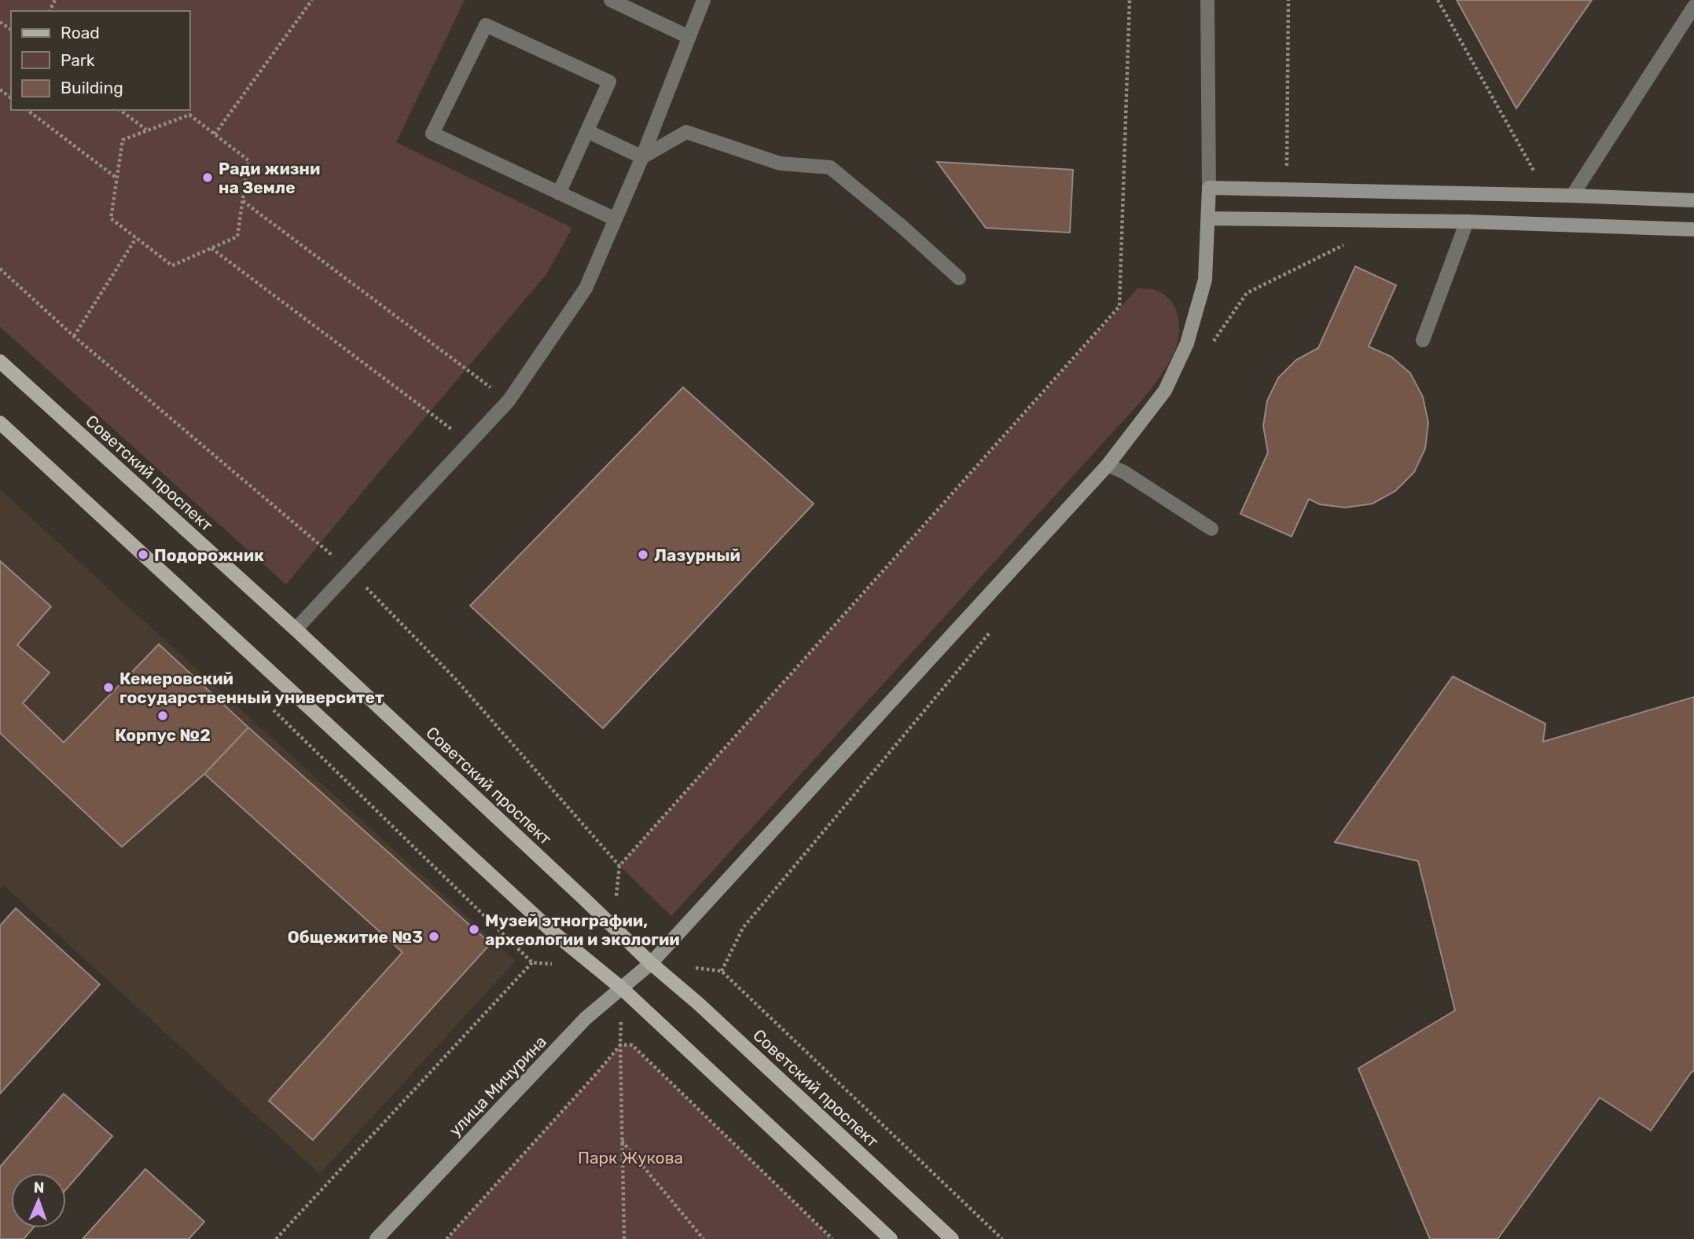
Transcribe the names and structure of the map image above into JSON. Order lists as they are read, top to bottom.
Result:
{
  "streets": {
    "main road": ["Советский проспект", "улица Мичурина"]
  },
  "crossings": [
    ["Советский проспект", "улица Мичурина"]
  ],
  "parks": ["Парк Жукова"],
  "places": [
    "Ради жизни на Земле",
    "Подорожник",
    "Лазурный",
    "Кемеровский государственный университет",
    "Корпус №2",
    "Музей этнографии, археологии и экологии",
    "Общежитие №3"
  ],
  "legend": ["Road", "Park", "Building"],
  "north": "top"
}
